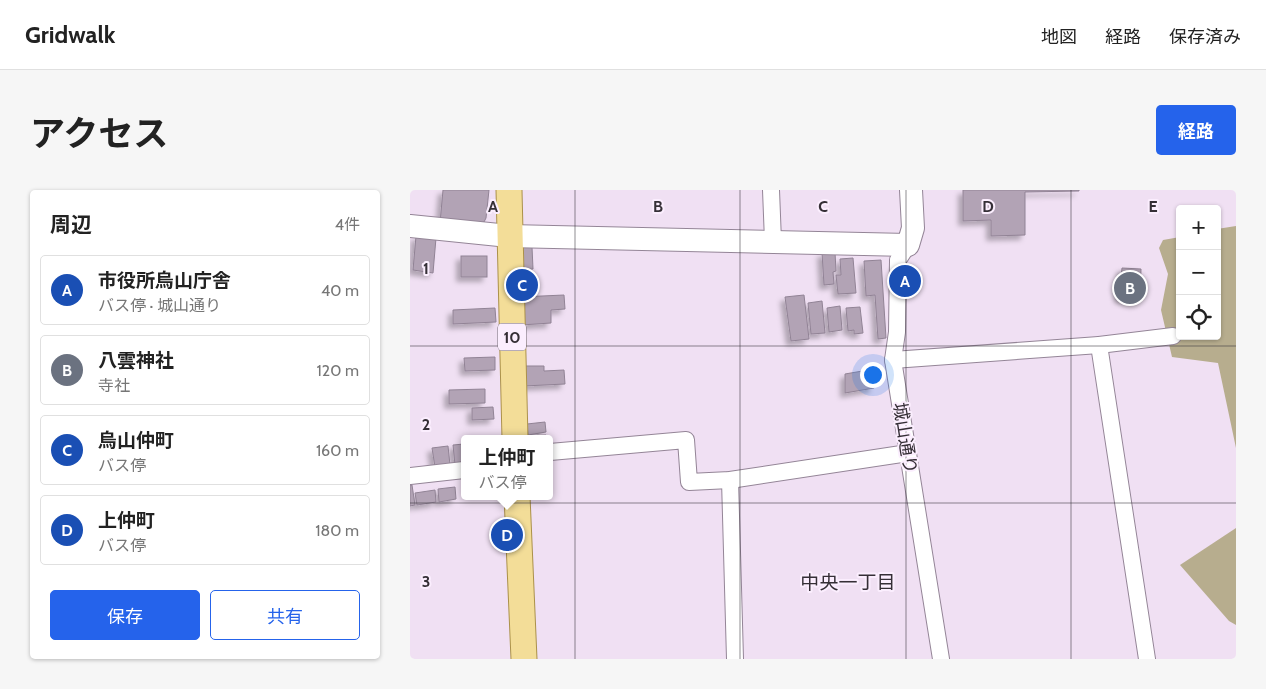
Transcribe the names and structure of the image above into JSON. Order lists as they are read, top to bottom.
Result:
{
  "streets": {
    "main road": ["10"],
    "street": ["城山通り"]
  },
  "districts": ["中央一丁目"],
  "page": {
    "header": "Gridwalk",
    "nav": ["地図", "経路", "保存済み"],
    "title": "アクセス",
    "buttons": [
      "経路",
      ["保存", "共有"]
    ],
    "heading": ["周辺", "4件"],
    "map_buttons": ["+", "−"],
    "list": [
      {
        "mark": "A",
        "name": "市役所烏山庁舎",
        "note": "バス停 · 城山通り",
        "value": "40 m"
      },
      {
        "mark": "B",
        "name": "八雲神社",
        "note": "寺社",
        "value": "120 m"
      },
      {
        "mark": "C",
        "name": "烏山仲町",
        "note": "バス停",
        "value": "160 m"
      },
      {
        "mark": "D",
        "name": "上仲町",
        "note": "バス停",
        "value": "180 m"
      }
    ],
    "pins": [
      "A",
      "C",
      "B",
      "D"
    ],
    "popup": ["上仲町", "バス停"]
  },
  "grid": {
    "columns": [
      "A",
      "B",
      "C",
      "D",
      "E"
    ],
    "rows": ["1", "2", "3"]
  }
}
